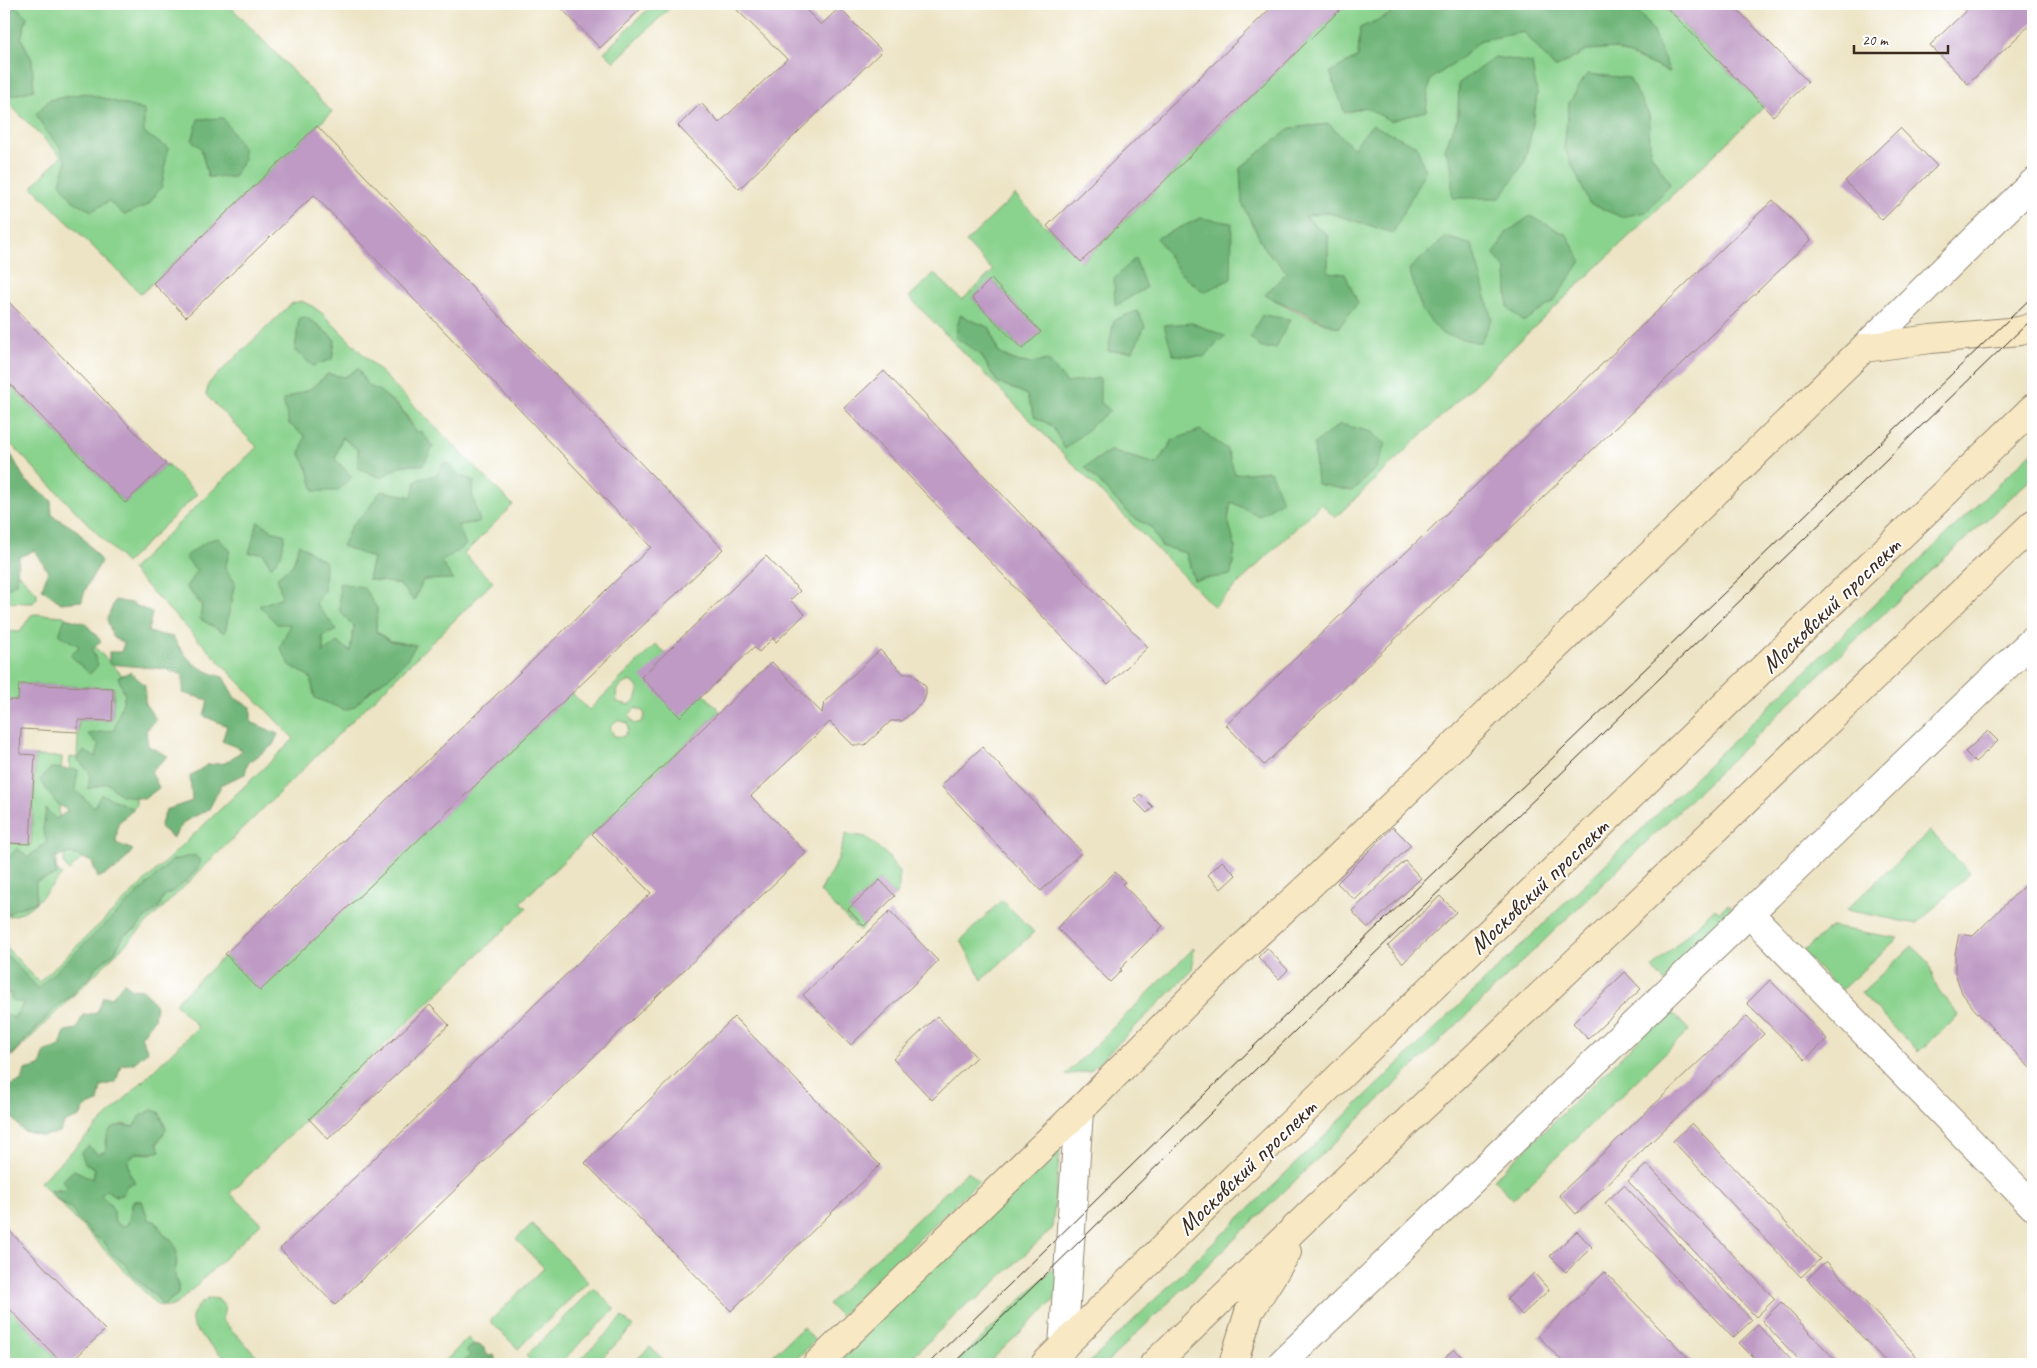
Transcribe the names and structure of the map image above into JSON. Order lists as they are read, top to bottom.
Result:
{
  "streets": {
    "main road": ["Московский проспект"]
  },
  "scale_bar": "20 m"
}
